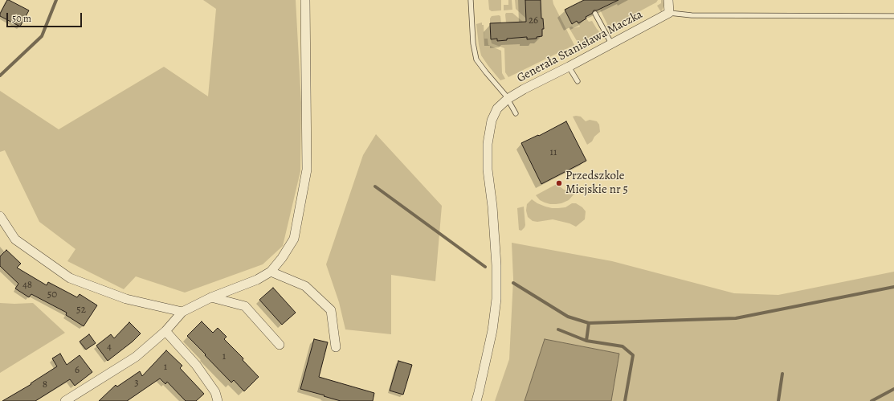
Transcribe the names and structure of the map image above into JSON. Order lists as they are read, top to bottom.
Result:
{
  "streets": {
    "street": ["Generała Stanisława Maczka"]
  },
  "places": ["Przedszkole Miejskie nr 5"],
  "house_numbers": [
    "26",
    "11",
    "48",
    "50",
    "52",
    "4",
    "1",
    "1",
    "6",
    "3",
    "8"
  ],
  "scale_bar": "50 m"
}
